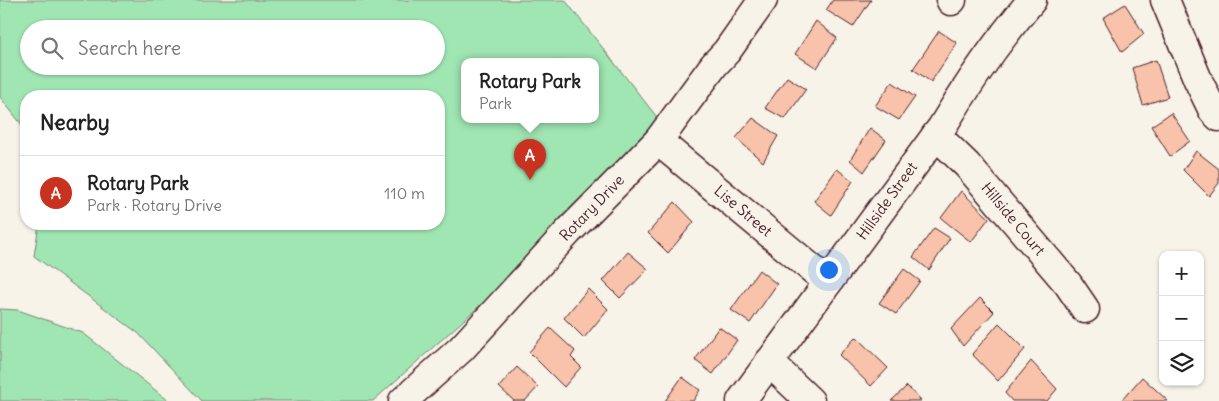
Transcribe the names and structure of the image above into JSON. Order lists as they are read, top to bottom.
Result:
{
  "streets": {
    "street": [
      "Hillside Street",
      "Rotary Drive",
      "Lise Street",
      "Hillside Court"
    ]
  },
  "crossings": [
    ["Hillside Street", "Lise Street"],
    ["Hillside Street", "Hillside Court"],
    ["Rotary Drive", "Lise Street"]
  ],
  "page": {
    "search": "Search here",
    "popup": ["Rotary Park", "Park"],
    "heading": "Nearby",
    "pins": "A",
    "list": [
      {
        "mark": "A",
        "name": "Rotary Park",
        "note": "Park · Rotary Drive",
        "value": "110 m"
      }
    ],
    "map_buttons": ["+", "−"]
  }
}
